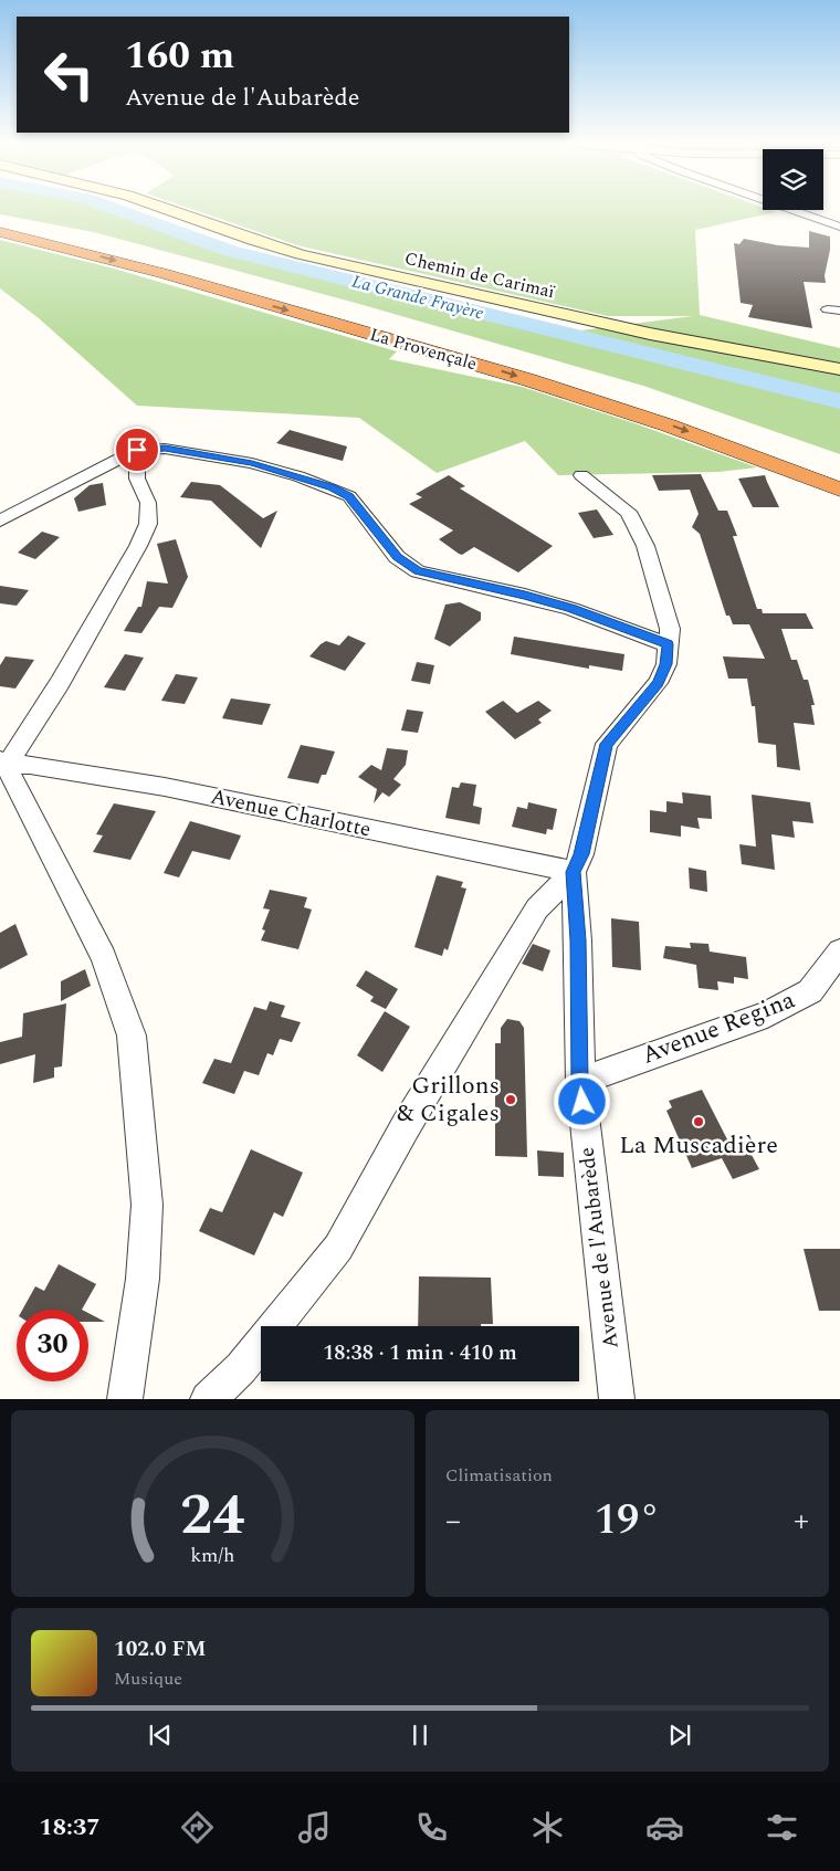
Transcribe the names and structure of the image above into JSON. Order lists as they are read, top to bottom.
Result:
{
  "streets": {
    "highway": ["La Provençale"],
    "street": [
      "Chemin de Carimaï",
      "Avenue Charlotte",
      "Avenue Regina",
      "Avenue de l'Aubarède"
    ]
  },
  "crossings": [
    ["Avenue Charlotte", "Avenue de l'Aubarède"],
    ["Avenue Regina", "Avenue de l'Aubarède"]
  ],
  "water": ["La Grande Frayère"],
  "places": ["Grillons & Cigales", "La Muscadière"],
  "page": {
    "turn": ["160 m", "Avenue de l'Aubarède"],
    "limit": "30",
    "trip": "18:38 · 1 min · 410 m",
    "tile": "Climatisation",
    "heat": ["−", "19°", "+"],
    "song": ["102.0 FM", "Musique"],
    "tabs": "18:37",
    "gauge": ["24", "km/h"]
  }
}
